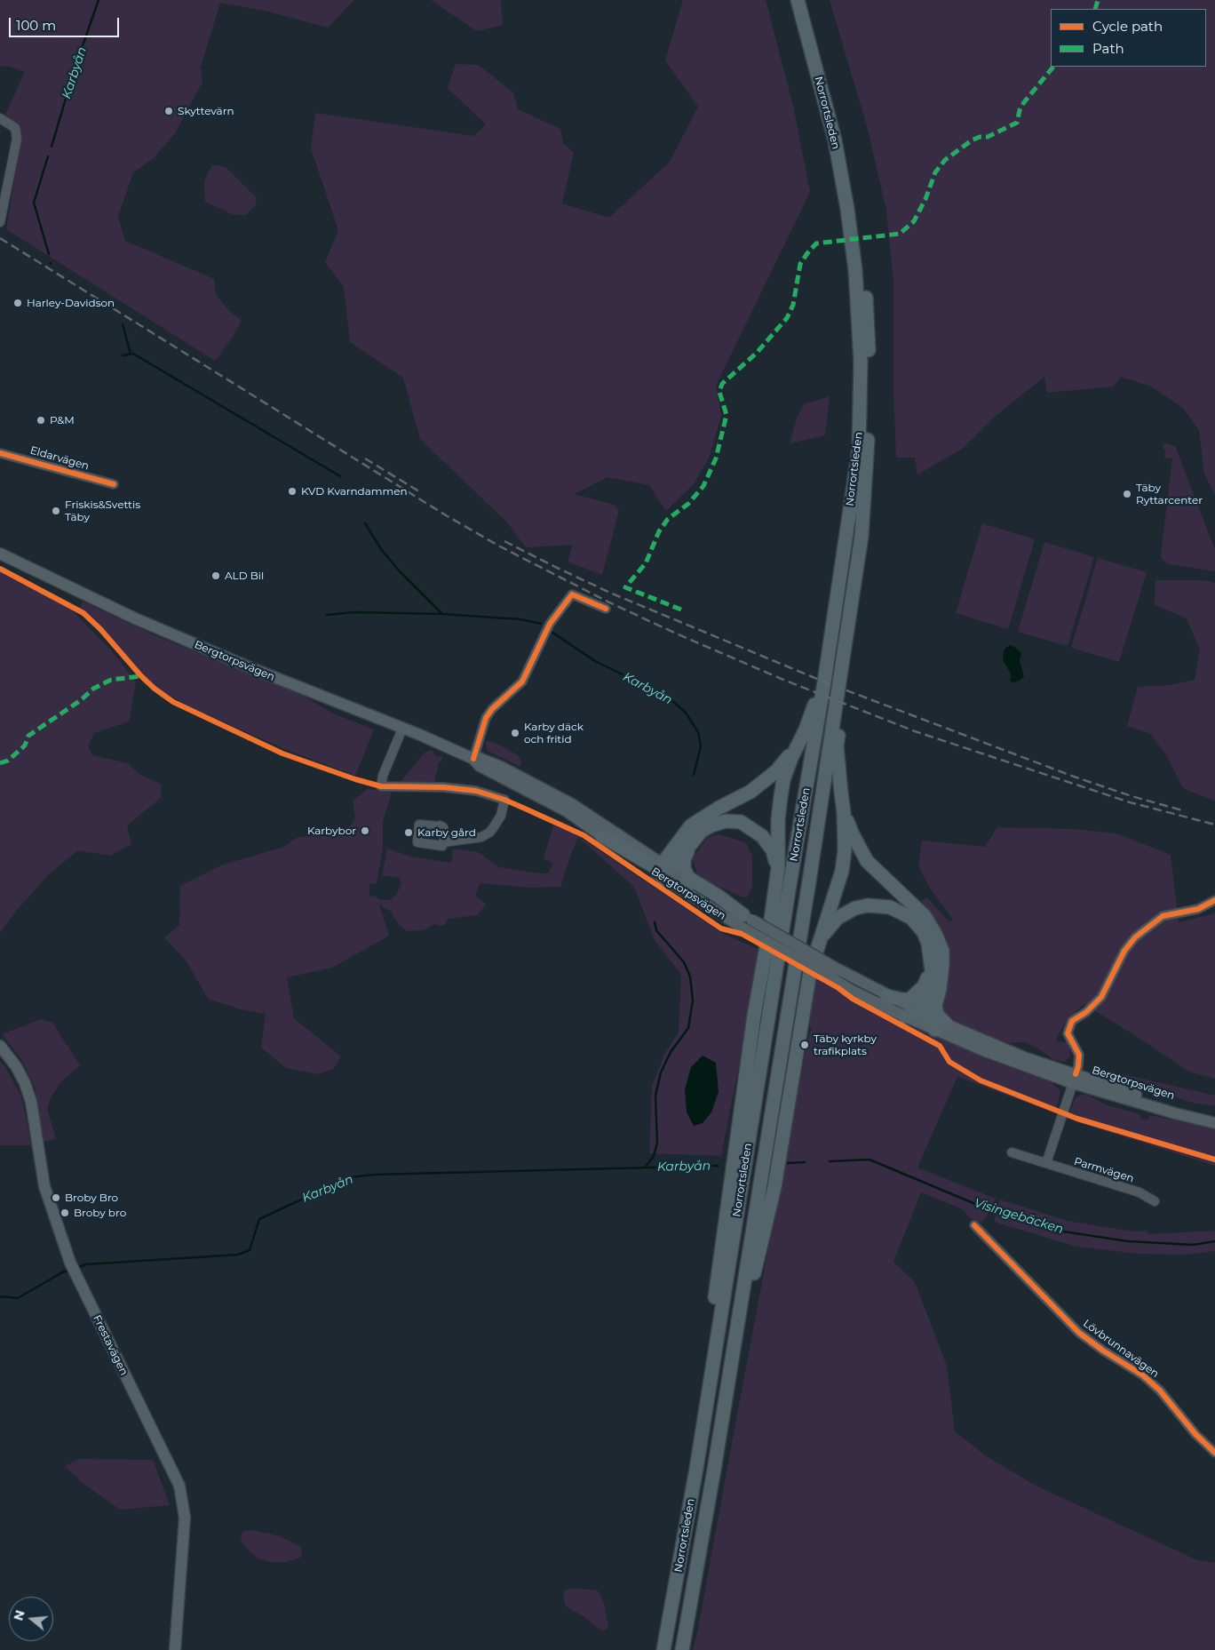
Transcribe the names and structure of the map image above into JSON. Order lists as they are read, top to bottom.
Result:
{
  "streets": {
    "highway": ["Norrortsleden"],
    "main road": ["Bergtorpsvägen", "Frestavägen"],
    "street": ["Eldarvägen", "Parmvägen", "Lövbrunnavägen"]
  },
  "water": ["Karbyån", "Visingebäcken"],
  "places": [
    "Skyttevärn",
    "Harley-Davidson",
    "P&M",
    "KVD Kvarndammen",
    "Täby Ryttarcenter",
    "Friskis&Svettis Täby",
    "ALD Bil",
    "Karby däck och fritid",
    "Karbybor",
    "Karby gård",
    "Täby kyrkby trafikplats",
    "Broby Bro",
    "Broby bro"
  ],
  "legend": ["Cycle path", "Path"],
  "scale_bar": "100 m",
  "north": "left"
}
